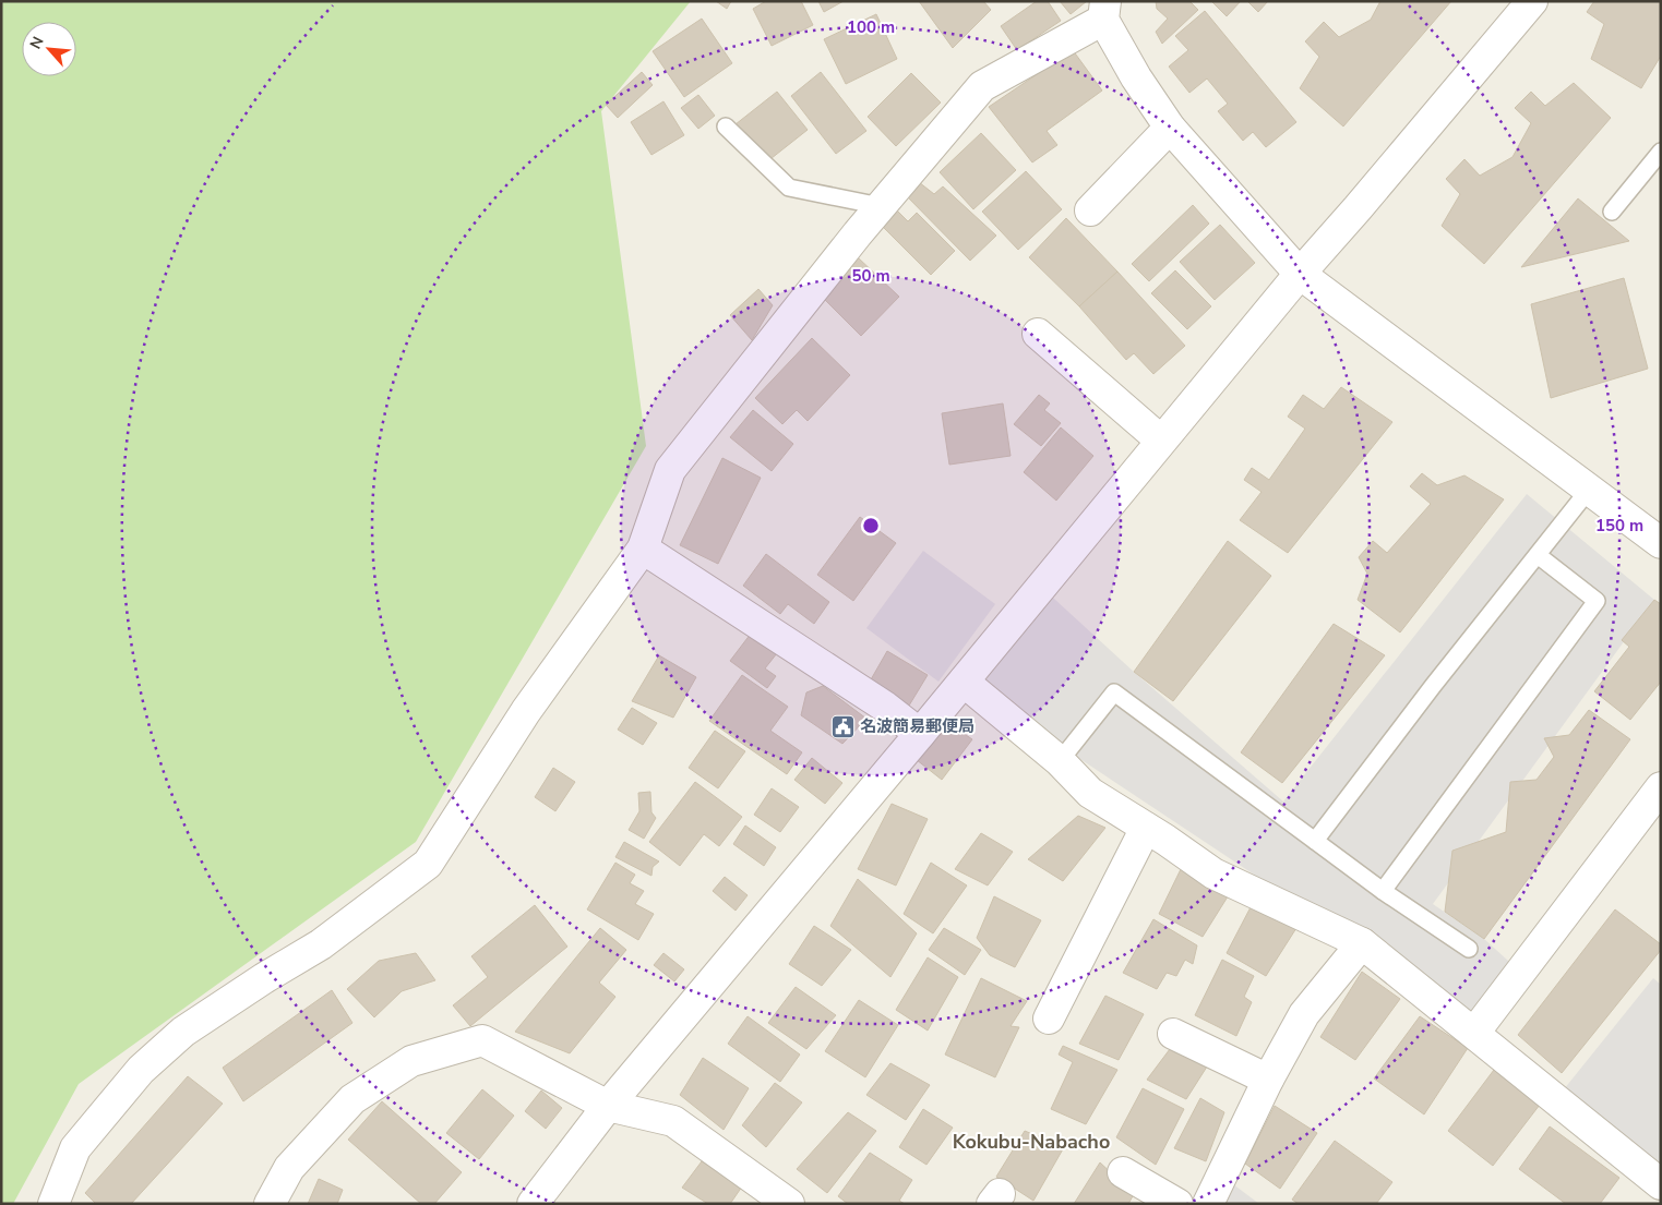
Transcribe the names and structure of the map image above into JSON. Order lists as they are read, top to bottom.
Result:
{
  "districts": ["Kokubu-Nabacho"],
  "places": {
    "public building": ["名波簡易郵便局"]
  },
  "north": "top left",
  "rings": ["100 m", "50 m", "150 m"]
}
